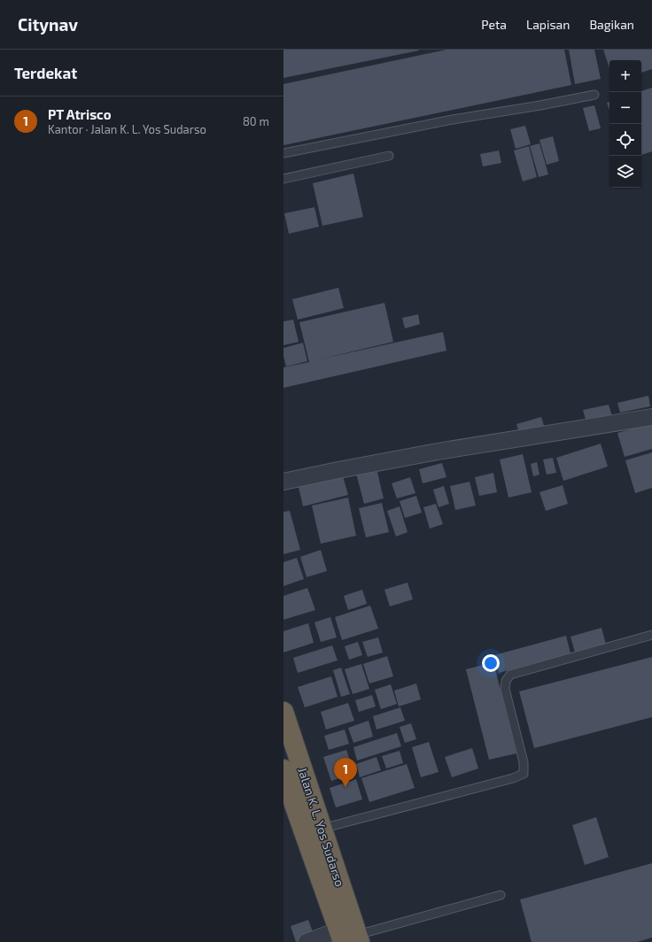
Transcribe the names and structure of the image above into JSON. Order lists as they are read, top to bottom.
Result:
{
  "streets": {
    "highway": ["Jalan K. L. Yos Sudarso"]
  },
  "page": {
    "header": "Citynav",
    "nav": ["Peta", "Lapisan", "Bagikan"],
    "heading": "Terdekat",
    "map_buttons": ["+", "−"],
    "list": [
      {
        "mark": "1",
        "name": "PT Atrisco",
        "note": "Kantor · Jalan K. L. Yos Sudarso",
        "value": "80 m"
      }
    ],
    "pins": "1"
  }
}
